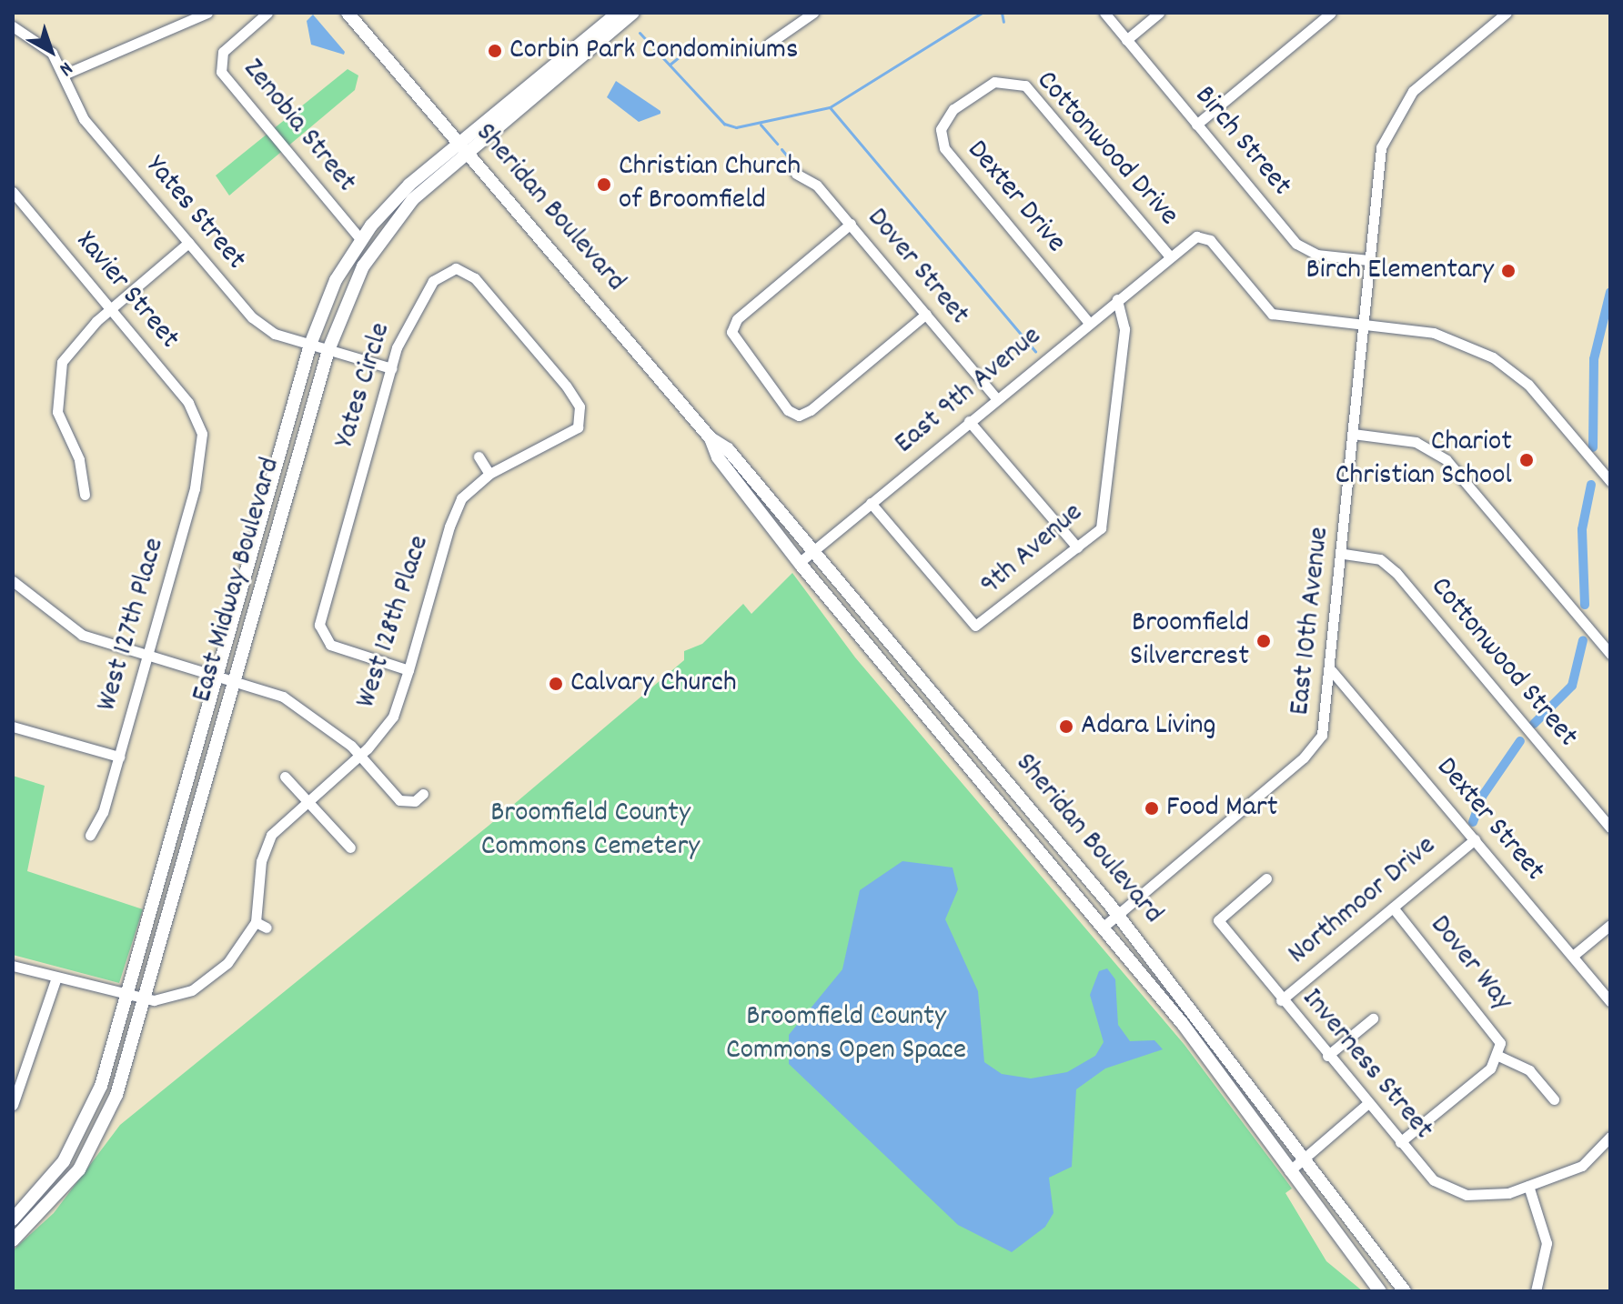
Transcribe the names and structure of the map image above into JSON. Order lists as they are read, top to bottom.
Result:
{
  "streets": {
    "main road": ["Sheridan Boulevard", "East Midway Boulevard"],
    "street": [
      "Zenobia Street",
      "Birch Street",
      "Cottonwood Drive",
      "Dexter Drive",
      "Yates Street",
      "Dover Street",
      "Xavier Street",
      "Yates Circle",
      "East 9th Avenue",
      "9th Avenue",
      "East 10th Avenue",
      "West 128th Place",
      "West 127th Place",
      "Cottonwood Street",
      "Dexter Street",
      "Northmoor Drive",
      "Dover Way",
      "Inverness Street"
    ]
  },
  "crossings": [
    ["Zenobia Street", "East Midway Boulevard"],
    ["Birch Street", "East 10th Avenue"],
    ["Cottonwood Drive", "Dexter Drive"],
    ["Cottonwood Drive", "East 9th Avenue"],
    ["Dexter Drive", "East 9th Avenue"],
    ["Sheridan Boulevard", "East 9th Avenue"],
    ["Sheridan Boulevard", "East Midway Boulevard"],
    ["Sheridan Boulevard", "East 10th Avenue"],
    ["Yates Street", "Yates Circle"],
    ["Yates Street", "East Midway Boulevard"],
    ["Dover Street", "East 9th Avenue"],
    ["Xavier Street", "West 127th Place"],
    ["Yates Circle", "West 128th Place"],
    ["East 9th Avenue", "9th Avenue"],
    ["East 9th Avenue", "East 10th Avenue"],
    ["East Midway Boulevard", "West 128th Place"],
    ["East 10th Avenue", "Cottonwood Street"],
    ["East 10th Avenue", "Dexter Street"],
    ["Dexter Street", "Northmoor Drive"],
    ["Northmoor Drive", "Dover Way"],
    ["Northmoor Drive", "Inverness Street"]
  ],
  "parks": ["Broomfield County Commons Cemetery", "Broomfield County Commons Open Space"],
  "places": [
    "Corbin Park Condominiums",
    "Christian Church of Broomfield",
    "Birch Elementary",
    "Chariot Christian School",
    "Broomfield Silvercrest",
    "Calvary Church",
    "Adara Living",
    "Food Mart"
  ],
  "north": "bottom right"
}
